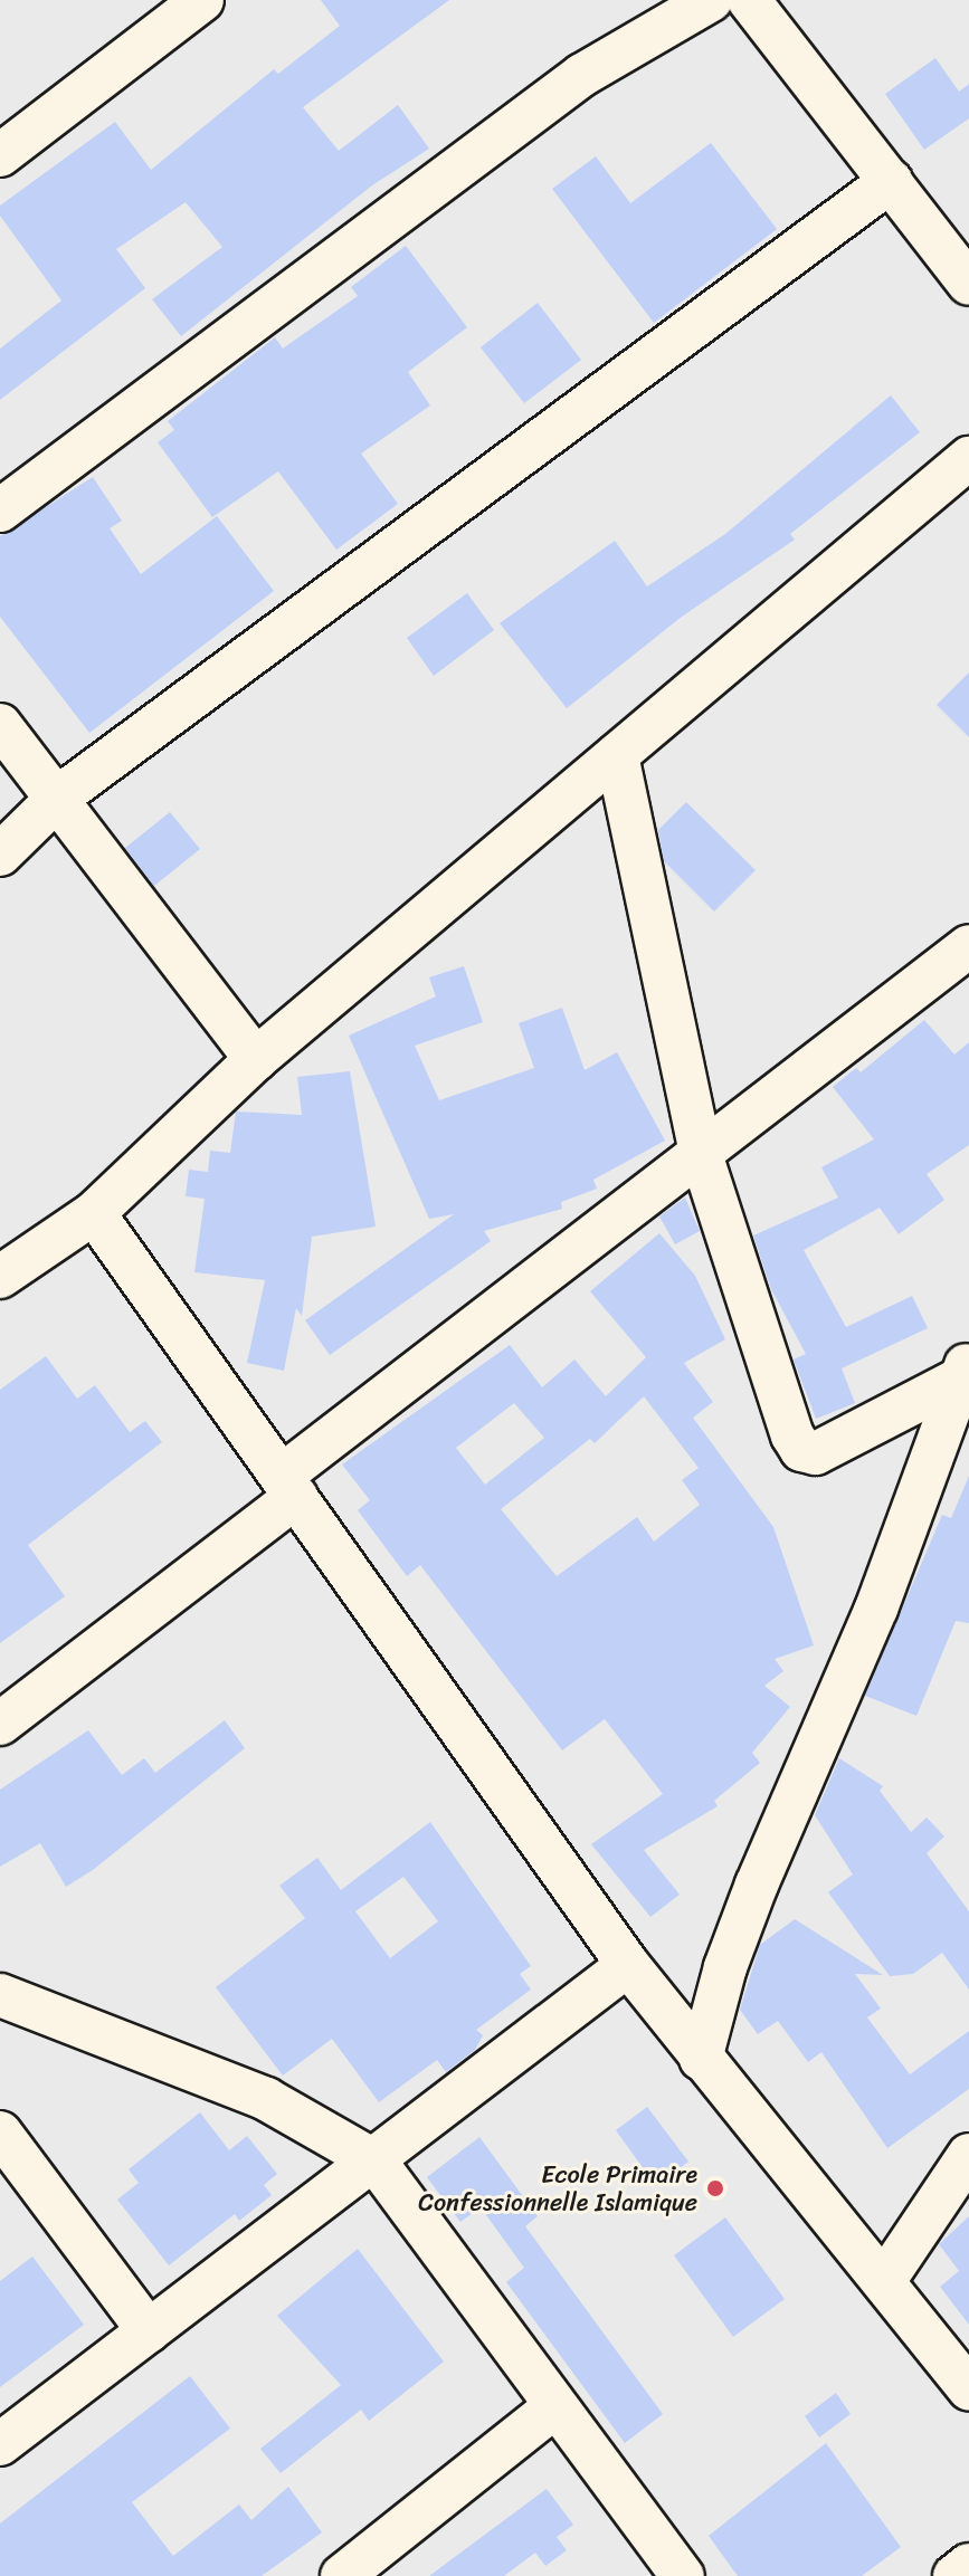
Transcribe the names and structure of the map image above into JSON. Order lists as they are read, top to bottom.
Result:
{
  "places": ["Ecole Primaire Confessionnelle Islamique"]
}
